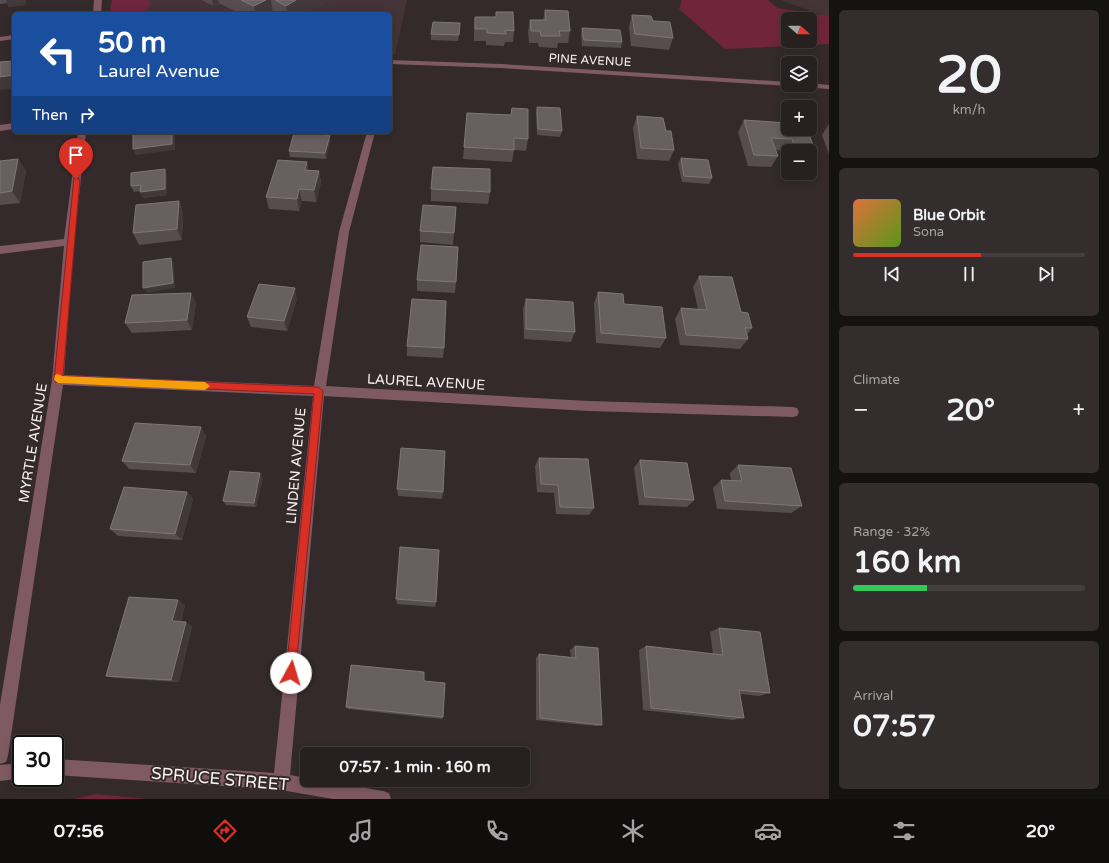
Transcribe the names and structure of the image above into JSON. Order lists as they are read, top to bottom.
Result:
{
  "streets": {
    "street": [
      "PINE AVENUE",
      "LAUREL AVENUE",
      "MYRTLE AVENUE",
      "LINDEN AVENUE",
      "SPRUCE STREET"
    ]
  },
  "crossings": [
    ["LAUREL AVENUE", "MYRTLE AVENUE"],
    ["LAUREL AVENUE", "LINDEN AVENUE"],
    ["LINDEN AVENUE", "SPRUCE STREET"]
  ],
  "north": "right",
  "page": {
    "tile": [
      ["20", "km/h"],
      "Climate",
      ["Range · 32%", "160 km"],
      ["Arrival", "07:57"]
    ],
    "map_buttons": ["+", "−"],
    "turn": ["50 m", "Laurel Avenue"],
    "then": "Then",
    "song": ["Blue Orbit", "Sona"],
    "heat": ["−", "20°", "+"],
    "limit": "30",
    "trip": "07:57 · 1 min · 160 m",
    "tabs": ["07:56", "20°"]
  }
}
